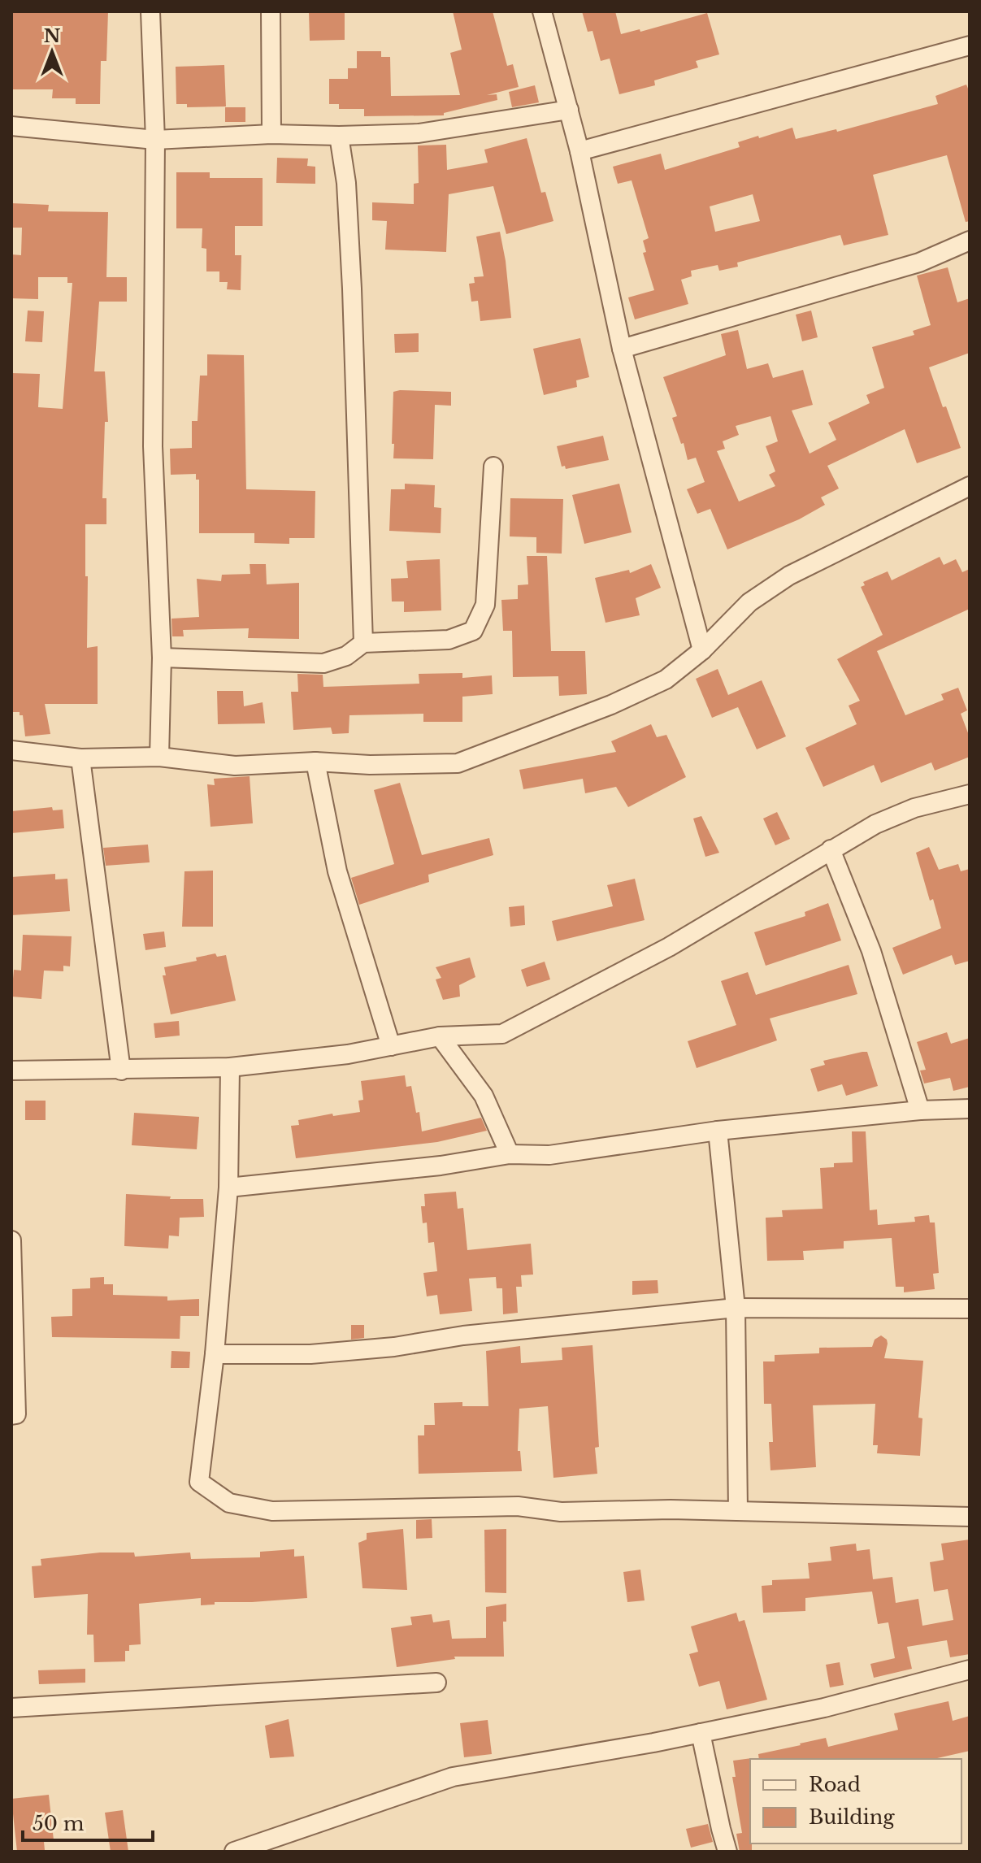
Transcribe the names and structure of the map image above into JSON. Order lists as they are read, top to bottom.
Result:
{
  "legend": ["Road", "Building"],
  "scale_bar": "50 m",
  "north": "top"
}
